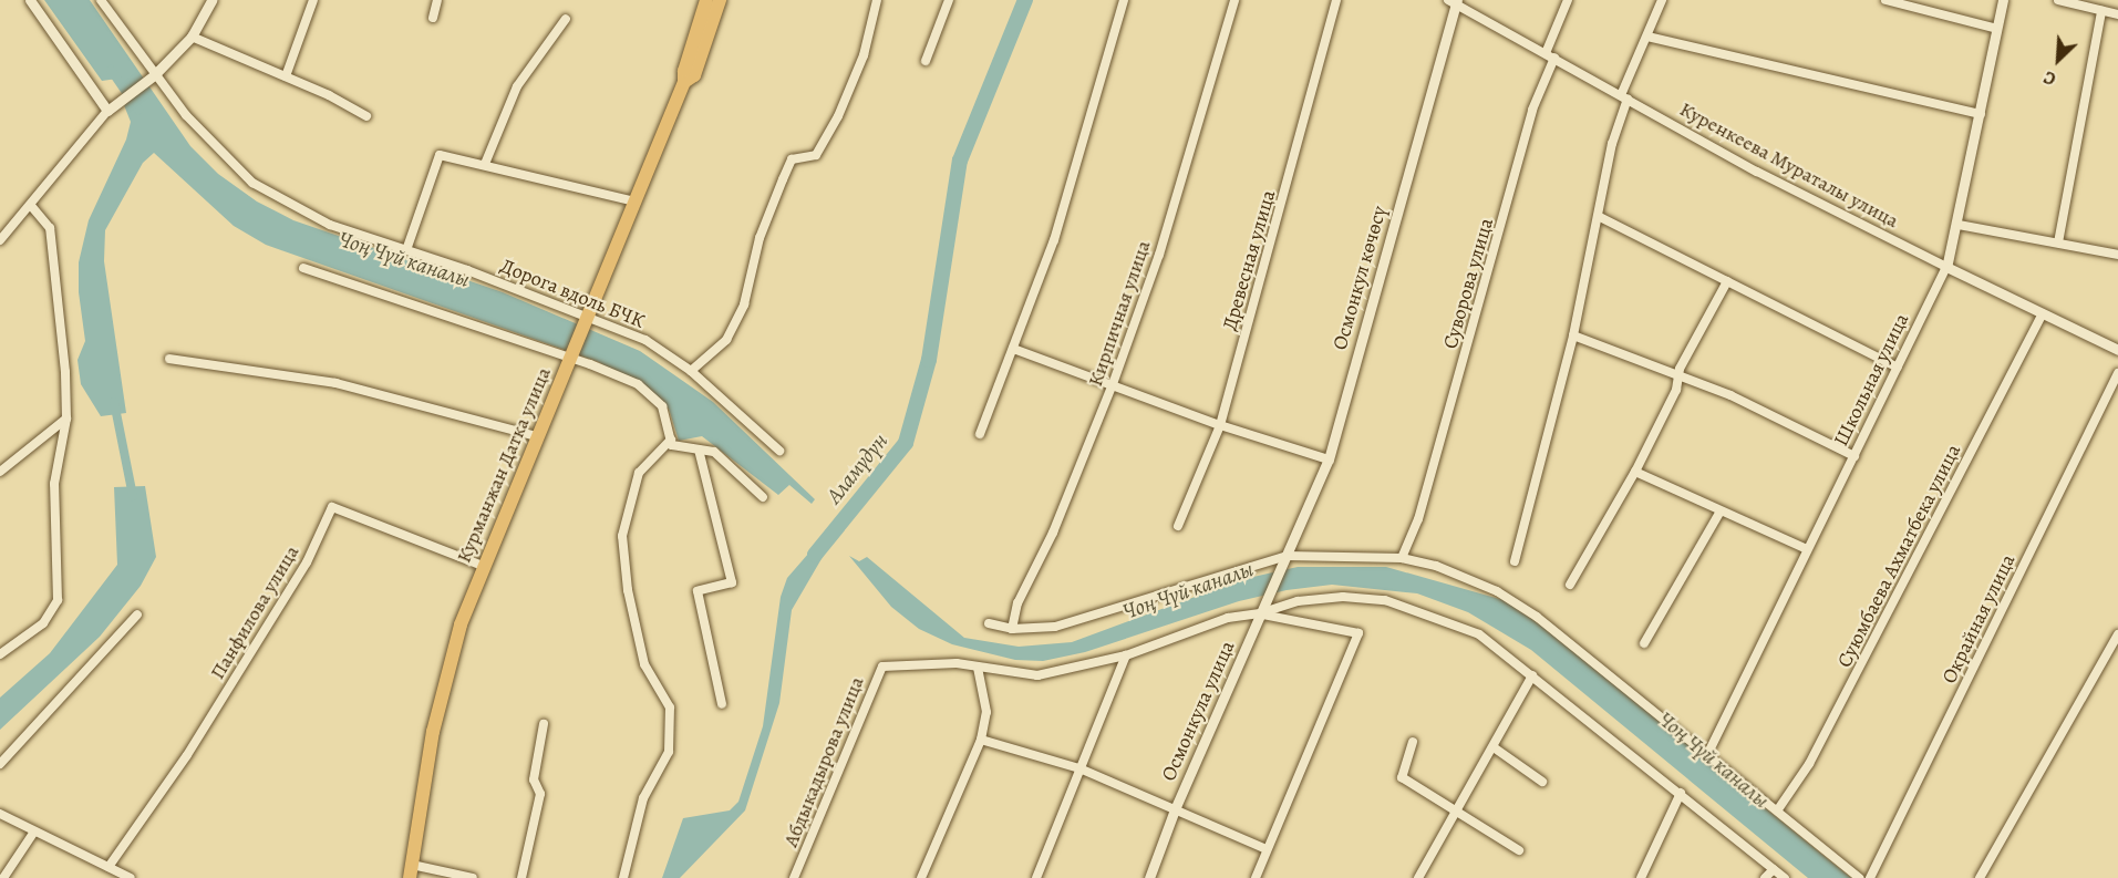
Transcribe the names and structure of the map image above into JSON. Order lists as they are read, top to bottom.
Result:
{
  "streets": {
    "main road": ["Курманжан Датка улица"],
    "street": [
      "Куренкеева Мураталы улица",
      "Древесная улица",
      "Осмонкул көчөсү",
      "Суворова улица",
      "Дорога вдоль БЧК",
      "Кирпичная улица",
      "Школьная улица",
      "Суюмбаева Ахматбека улица",
      "Панфилова улица",
      "Окрайная улица",
      "Осмонкула улица",
      "Абдыкадырова улица"
    ]
  },
  "crossings": [
    ["Куренкеева Мураталы улица", "Осмонкул көчөсү"],
    ["Куренкеева Мураталы улица", "Суворова улица"],
    ["Куренкеева Мураталы улица", "Школьная улица"],
    ["Куренкеева Мураталы улица", "Суюмбаева Ахматбека улица"],
    ["Осмонкул көчөсү", "Осмонкула улица"],
    ["Дорога вдоль БЧК", "Курманжан Датка улица"],
    ["Курманжан Датка улица", "Панфилова улица"],
    ["Осмонкула улица", "Абдыкадырова улица"]
  ],
  "water": ["Чоң Чүй каналы", "Аламүдүн"],
  "north": "bottom left"
}
